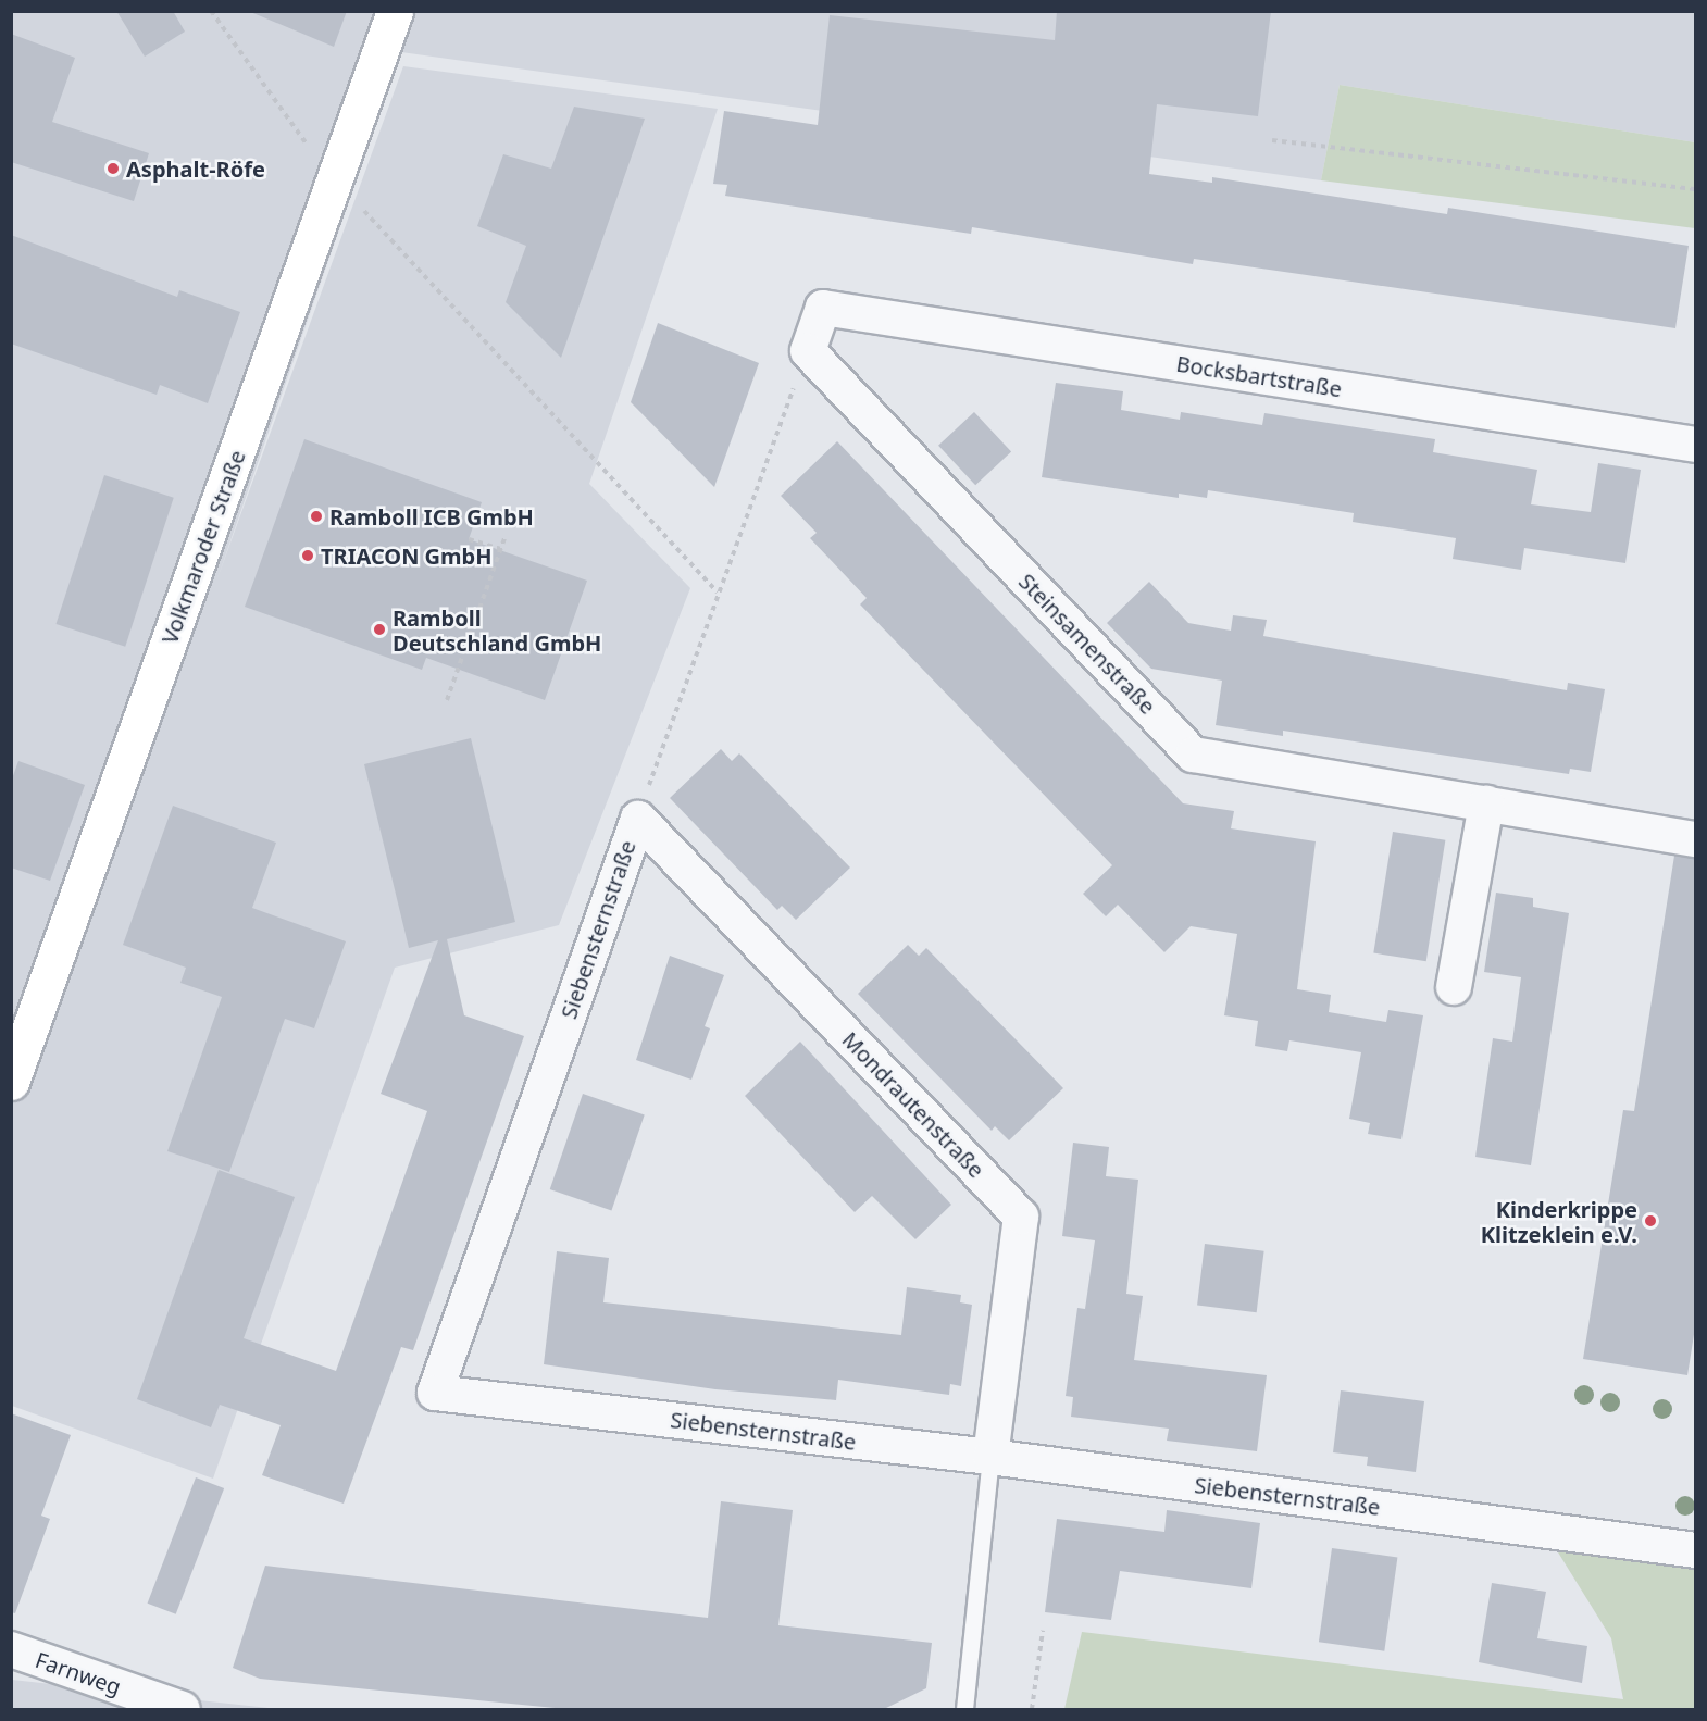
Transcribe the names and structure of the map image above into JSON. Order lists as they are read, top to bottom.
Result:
{
  "streets": {
    "street": [
      "Bocksbartstraße",
      "Volkmaroder Straße",
      "Steinsamenstraße",
      "Siebensternstraße",
      "Mondrautenstraße",
      "Farnweg"
    ]
  },
  "crossings": [
    ["Bocksbartstraße", "Steinsamenstraße"],
    ["Siebensternstraße", "Mondrautenstraße"]
  ],
  "places": [
    "Asphalt-Röfe",
    "Ramboll ICB GmbH",
    "TRIACON GmbH",
    "Ramboll Deutschland GmbH",
    "Kinderkrippe Klitzeklein e.V."
  ]
}
